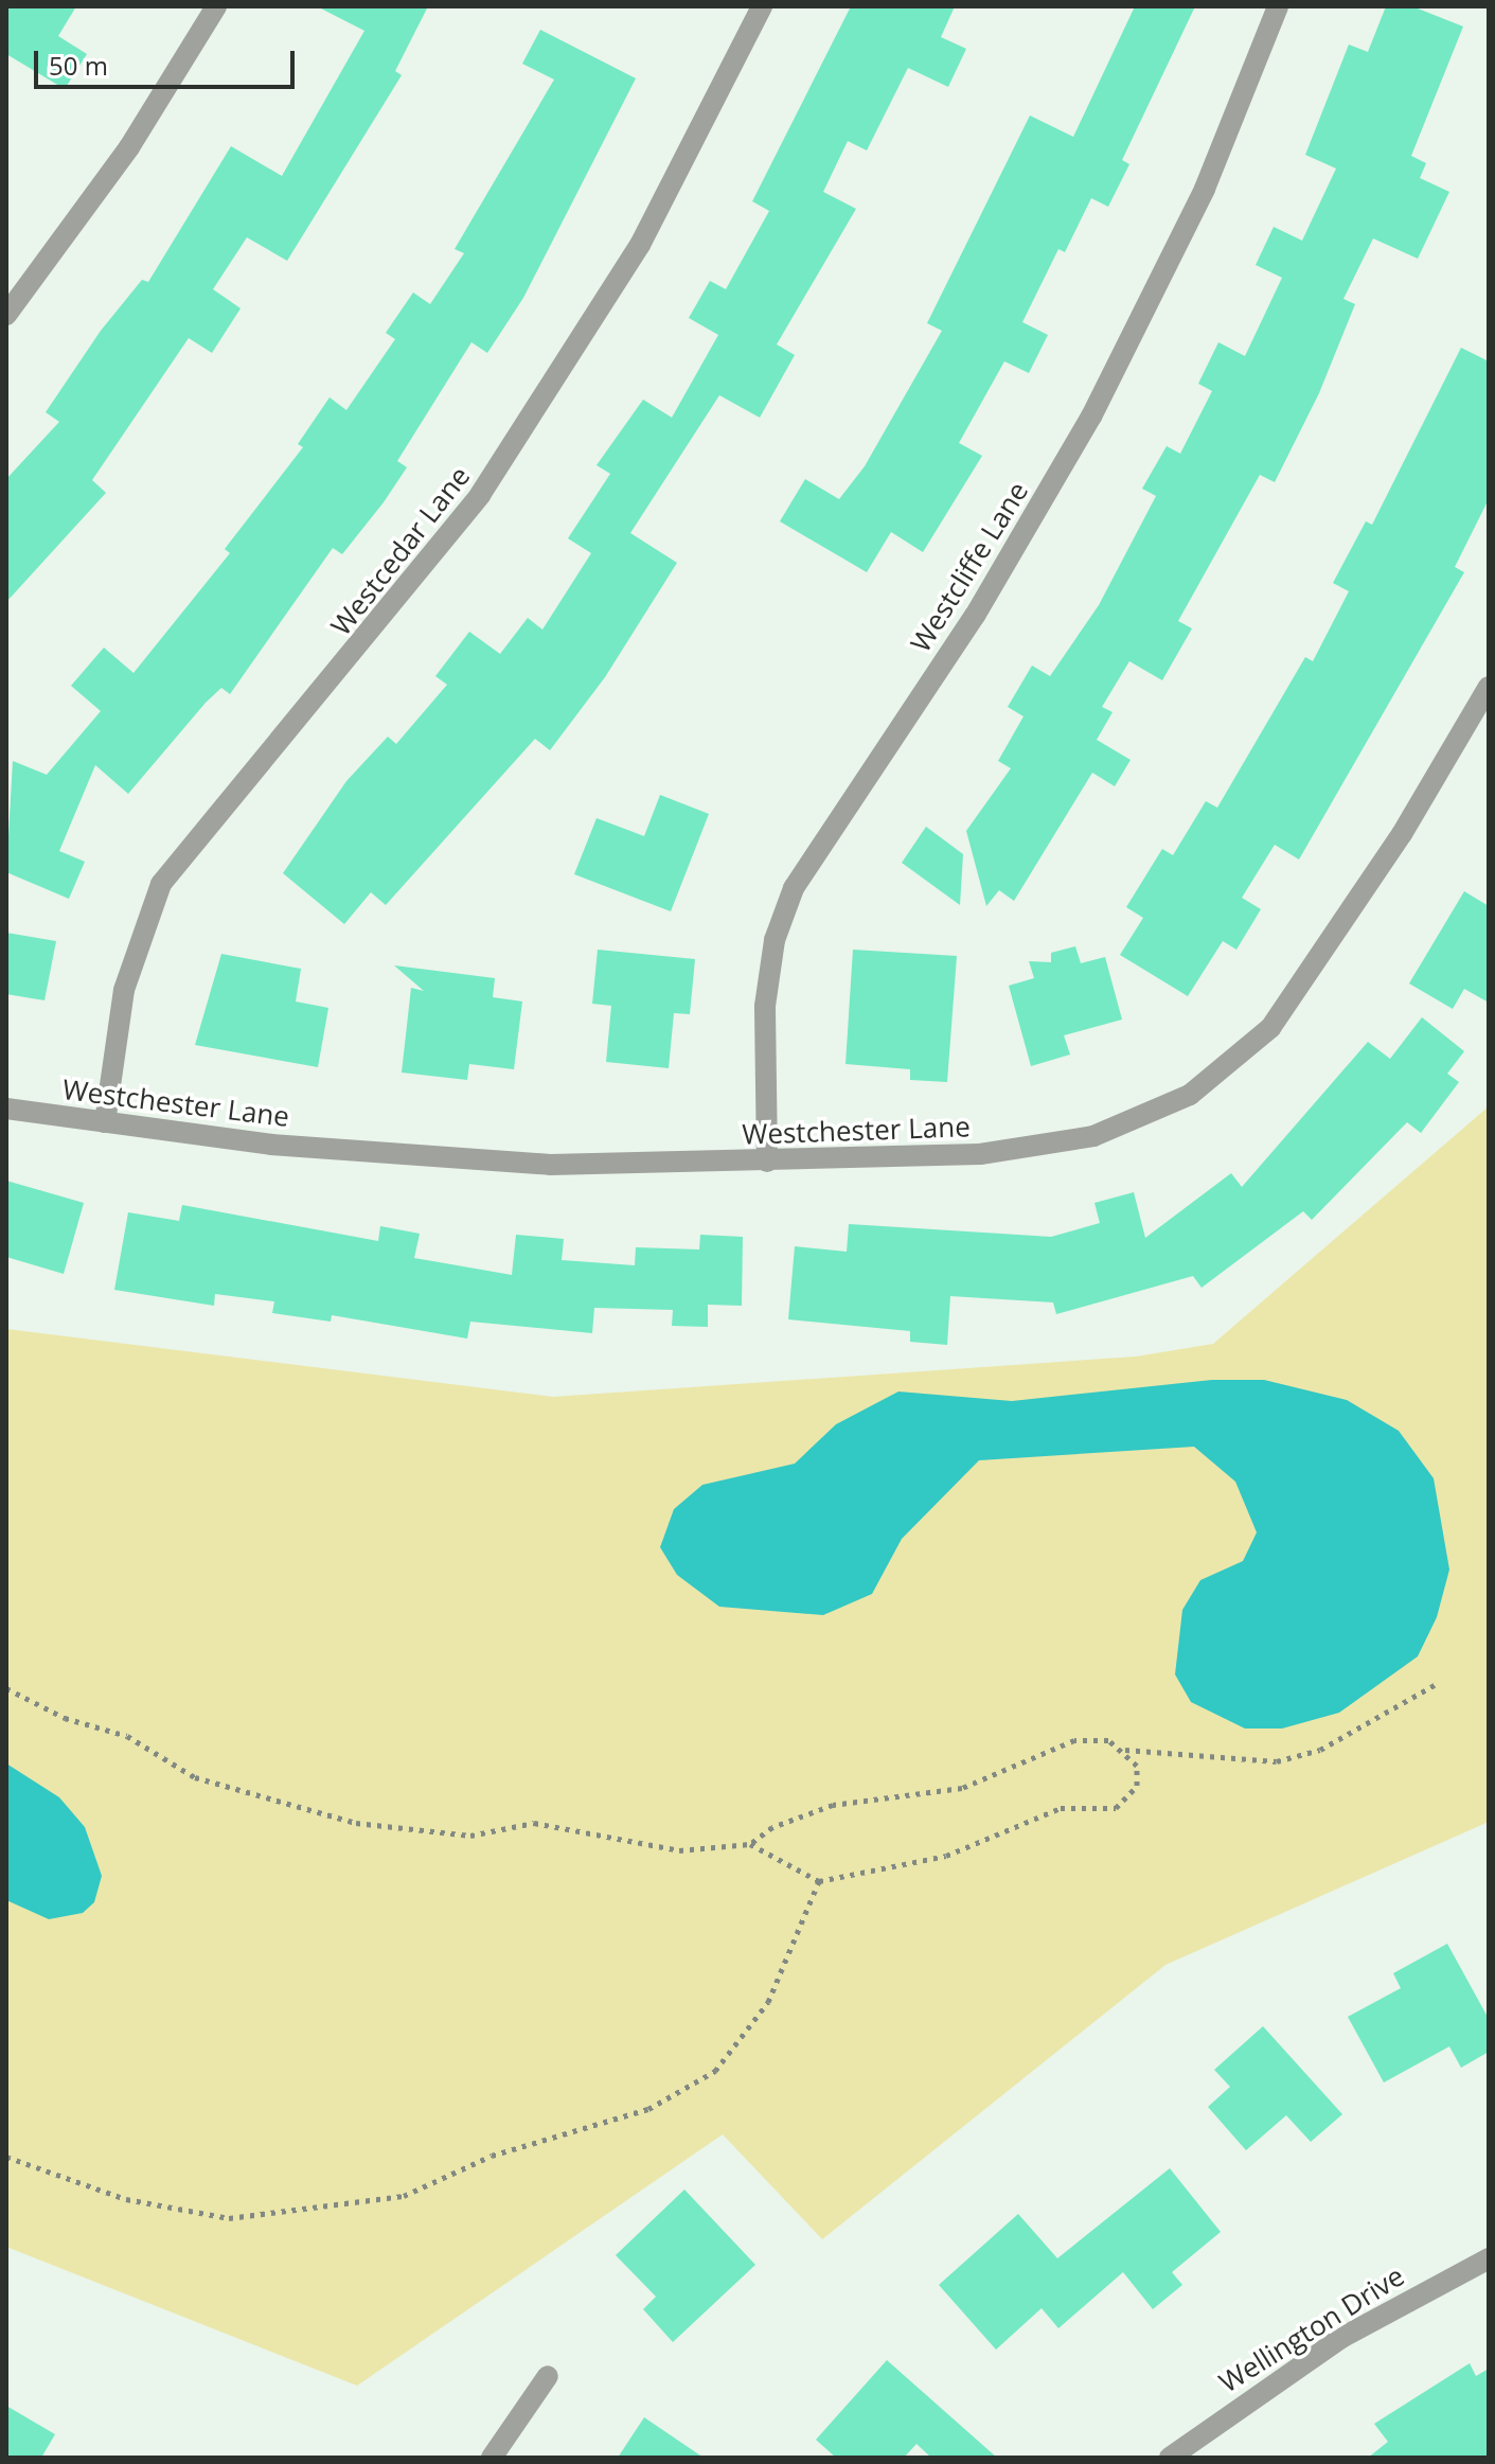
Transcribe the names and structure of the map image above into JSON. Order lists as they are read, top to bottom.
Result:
{
  "streets": {
    "street": [
      "Westcedar Lane",
      "Westcliffe Lane",
      "Westchester Lane",
      "Wellington Drive"
    ]
  },
  "crossings": [
    ["Westcedar Lane", "Westchester Lane"],
    ["Westcliffe Lane", "Westchester Lane"]
  ],
  "scale_bar": "50 m"
}
